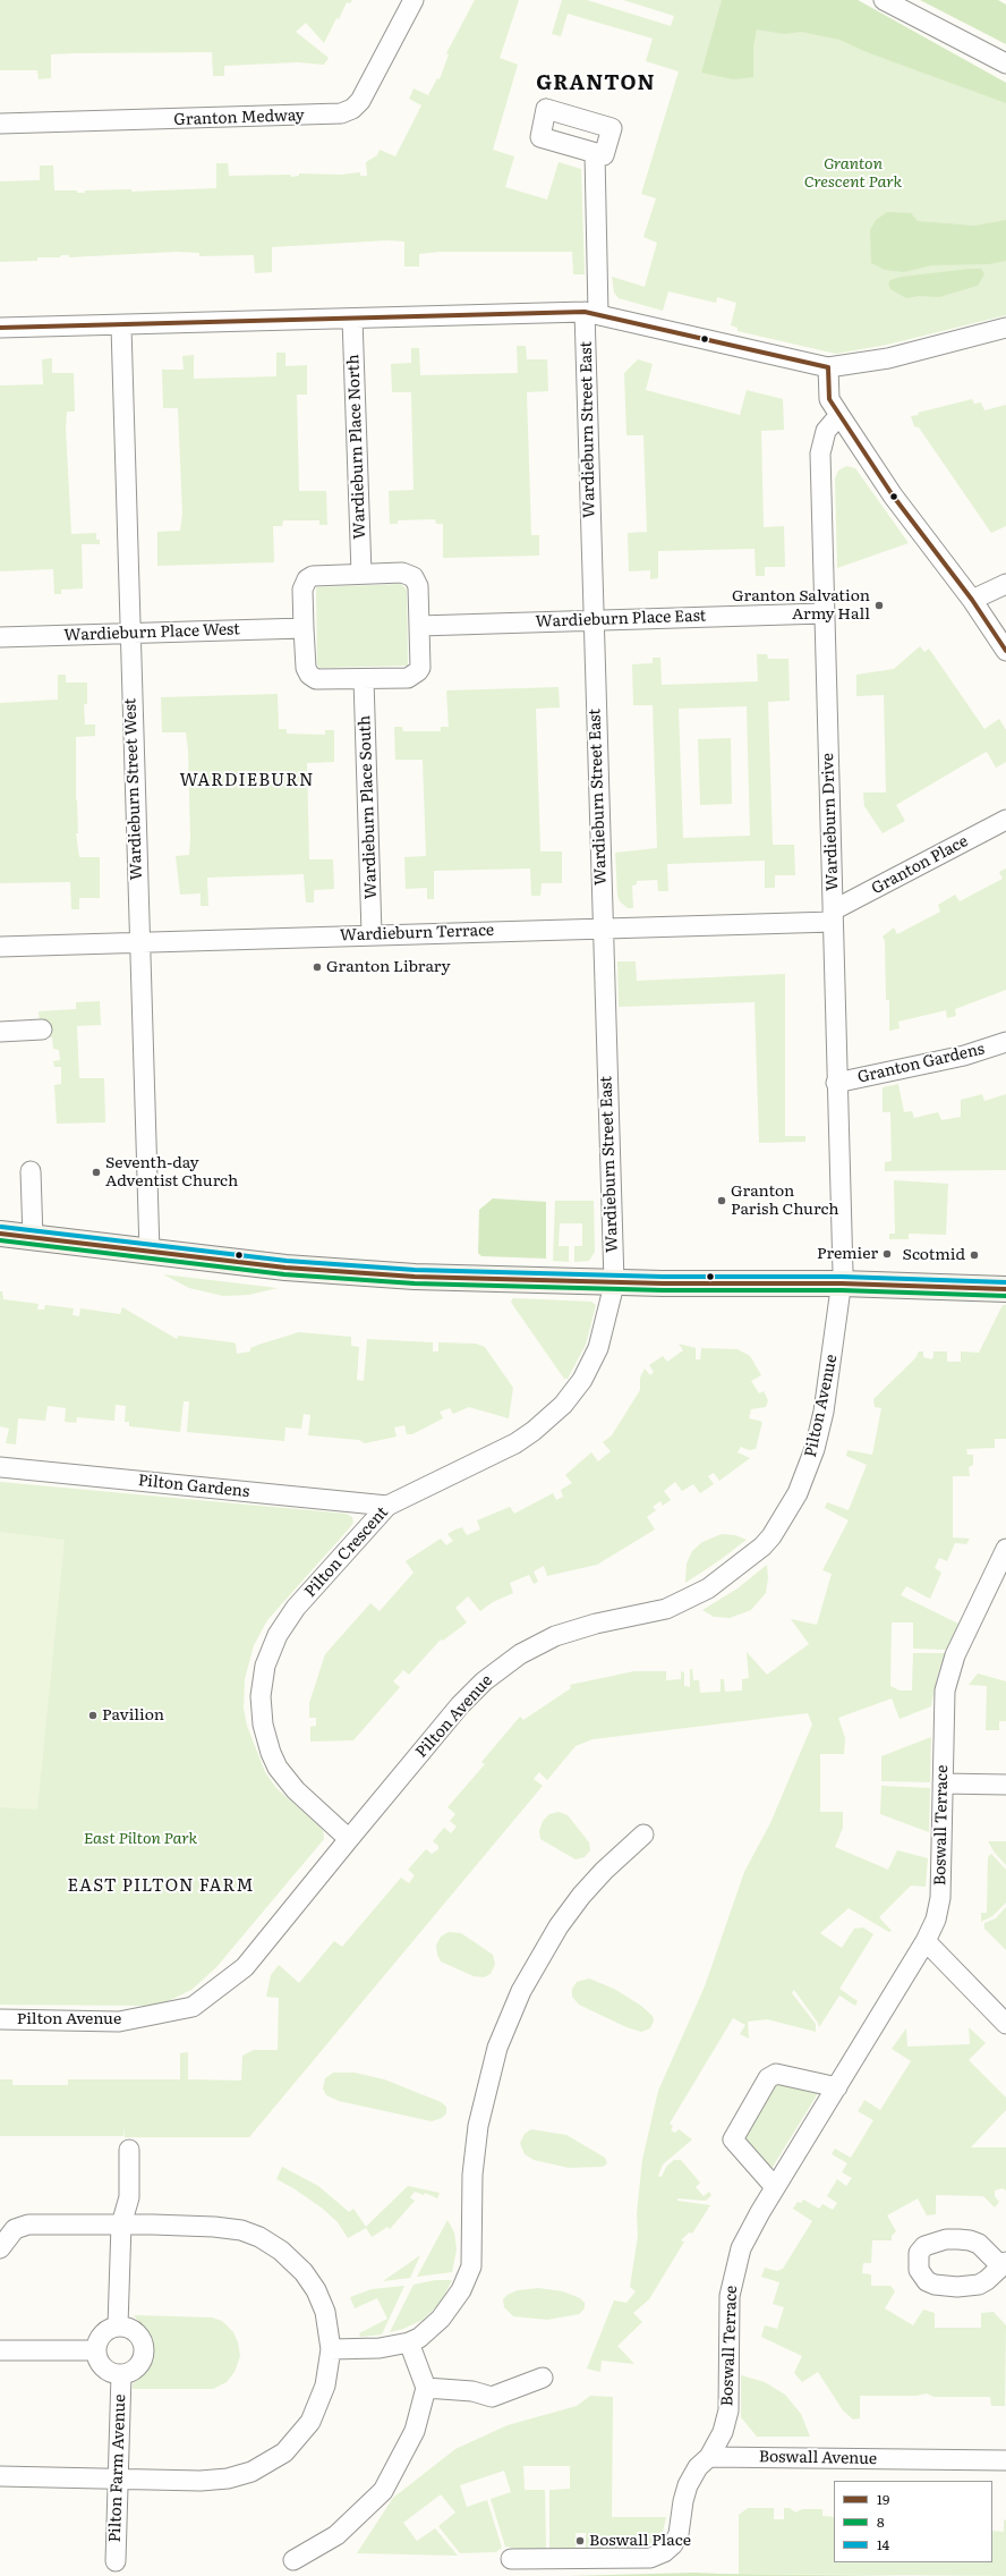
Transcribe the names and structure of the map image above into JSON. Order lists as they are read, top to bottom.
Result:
{
  "streets": {
    "street": [
      "Granton Medway",
      "Wardieburn Street East",
      "Wardieburn Place North",
      "Wardieburn Place East",
      "Wardieburn Place West",
      "Wardieburn Street West",
      "Wardieburn Place South",
      "Wardieburn Drive",
      "Granton Place",
      "Wardieburn Terrace",
      "Granton Gardens",
      "Pilton Avenue",
      "Pilton Gardens",
      "Pilton Crescent",
      "Boswall Terrace",
      "Boswall Avenue",
      "Pilton Farm Avenue"
    ]
  },
  "crossings": [
    ["Wardieburn Street East", "Wardieburn Place East"],
    ["Wardieburn Street East", "Wardieburn Terrace"],
    ["Wardieburn Street East", "Pilton Crescent"],
    ["Wardieburn Place North", "Wardieburn Place East"],
    ["Wardieburn Place North", "Wardieburn Place West"],
    ["Wardieburn Place North", "Wardieburn Place South"],
    ["Wardieburn Place East", "Wardieburn Place West"],
    ["Wardieburn Place East", "Wardieburn Place South"],
    ["Wardieburn Place East", "Wardieburn Drive"],
    ["Wardieburn Place West", "Wardieburn Street West"],
    ["Wardieburn Place West", "Wardieburn Place South"],
    ["Wardieburn Street West", "Wardieburn Terrace"],
    ["Wardieburn Place South", "Wardieburn Terrace"],
    ["Wardieburn Drive", "Granton Place"],
    ["Wardieburn Drive", "Wardieburn Terrace"],
    ["Wardieburn Drive", "Granton Gardens"],
    ["Wardieburn Drive", "Pilton Avenue"],
    ["Granton Place", "Wardieburn Terrace"],
    ["Pilton Avenue", "Pilton Crescent"],
    ["Pilton Gardens", "Pilton Crescent"],
    ["Boswall Terrace", "Boswall Avenue"]
  ],
  "districts": ["GRANTON", "WARDIEBURN", "EAST PILTON FARM"],
  "parks": ["Granton Crescent Park", "East Pilton Park"],
  "places": [
    "Granton Salvation Army Hall",
    "Granton Library",
    "Seventh-day Adventist Church",
    "Granton Parish Church",
    "Premier",
    "Scotmid",
    "Pavilion",
    "Boswall Place"
  ],
  "lines": ["transit line 19", "transit line 14", "transit line 8"],
  "legend": ["19", "8", "14"]
}
